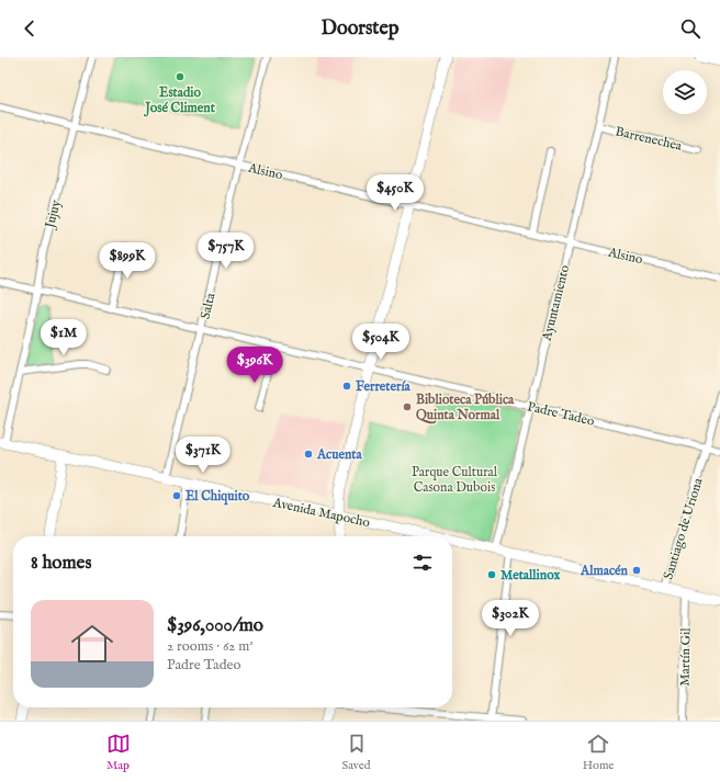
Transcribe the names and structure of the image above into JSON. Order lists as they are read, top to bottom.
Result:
{
  "streets": {
    "main road": ["Avenida Mapocho"],
    "street": [
      "Barrenechea",
      "Alsino",
      "Jujuy",
      "Ayuntamiento",
      "Salta",
      "Padre Tadeo",
      "Santiago de Uriona",
      "Martín Gil"
    ]
  },
  "crossings": [
    ["Barrenechea", "Ayuntamiento"],
    ["Alsino", "Jujuy"],
    ["Alsino", "Ayuntamiento"],
    ["Alsino", "Salta"],
    ["Jujuy", "Padre Tadeo"],
    ["Jujuy", "Avenida Mapocho"],
    ["Ayuntamiento", "Padre Tadeo"],
    ["Ayuntamiento", "Avenida Mapocho"],
    ["Salta", "Padre Tadeo"],
    ["Salta", "Avenida Mapocho"],
    ["Padre Tadeo", "Santiago de Uriona"],
    ["Avenida Mapocho", "Santiago de Uriona"],
    ["Avenida Mapocho", "Martín Gil"]
  ],
  "parks": ["Parque Cultural Casona Dubois"],
  "places": [
    "Estadio José Climent",
    "Ferretería",
    "Biblioteca Pública Quinta Normal",
    "Acuenta",
    "El Chiquito",
    "Almacén",
    "Metallinox"
  ],
  "page": {
    "header": "Doorstep",
    "price": [
      "$450K",
      "$757K",
      "$899K",
      "$1M",
      "$504K",
      "$396K",
      "$371K",
      "$302K"
    ],
    "heading": "8 homes",
    "list": [
      {
        "name": "$396,000/mo",
        "note": "2 rooms · 62 m² · Padre Tadeo"
      }
    ],
    "tabs": ["Map", "Saved", "Home"]
  }
}
